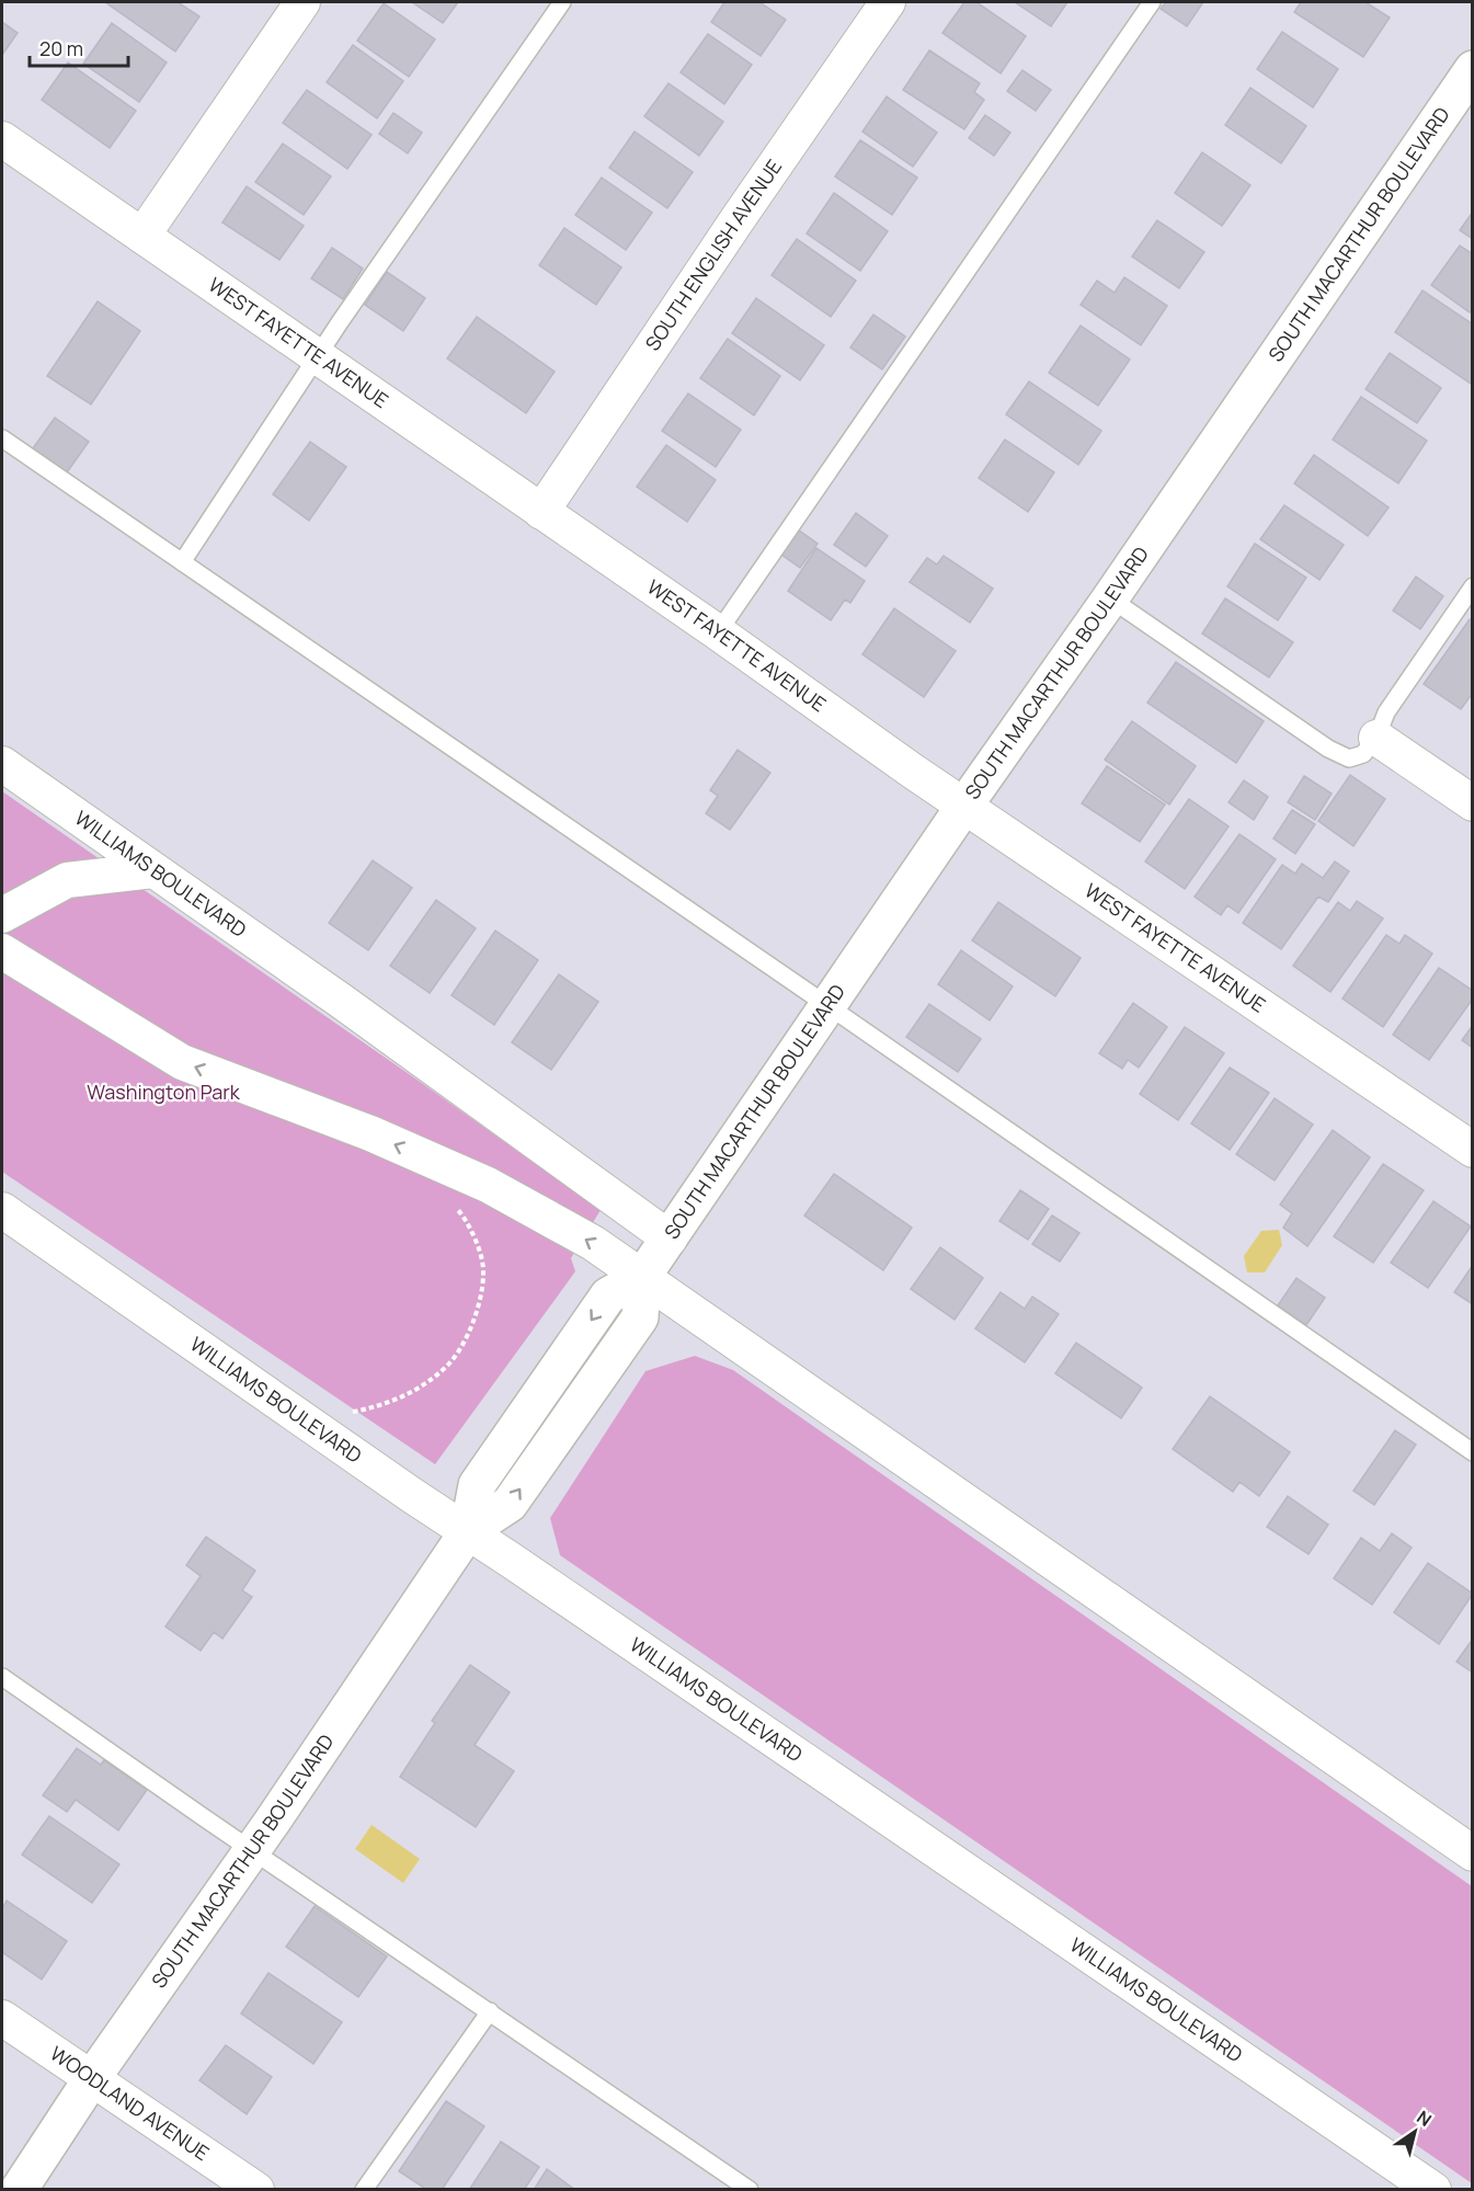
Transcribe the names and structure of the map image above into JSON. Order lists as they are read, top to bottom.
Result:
{
  "streets": {
    "main road": ["SOUTH MACARTHUR BOULEVARD"],
    "street": [
      "SOUTH ENGLISH AVENUE",
      "WEST FAYETTE AVENUE",
      "WILLIAMS BOULEVARD",
      "WOODLAND AVENUE"
    ]
  },
  "crossings": [
    ["SOUTH MACARTHUR BOULEVARD", "WEST FAYETTE AVENUE"],
    ["SOUTH MACARTHUR BOULEVARD", "WILLIAMS BOULEVARD"],
    ["SOUTH MACARTHUR BOULEVARD", "WOODLAND AVENUE"],
    ["SOUTH ENGLISH AVENUE", "WEST FAYETTE AVENUE"]
  ],
  "parks": ["Washington Park"],
  "scale_bar": "20 m",
  "north": "top right"
}
